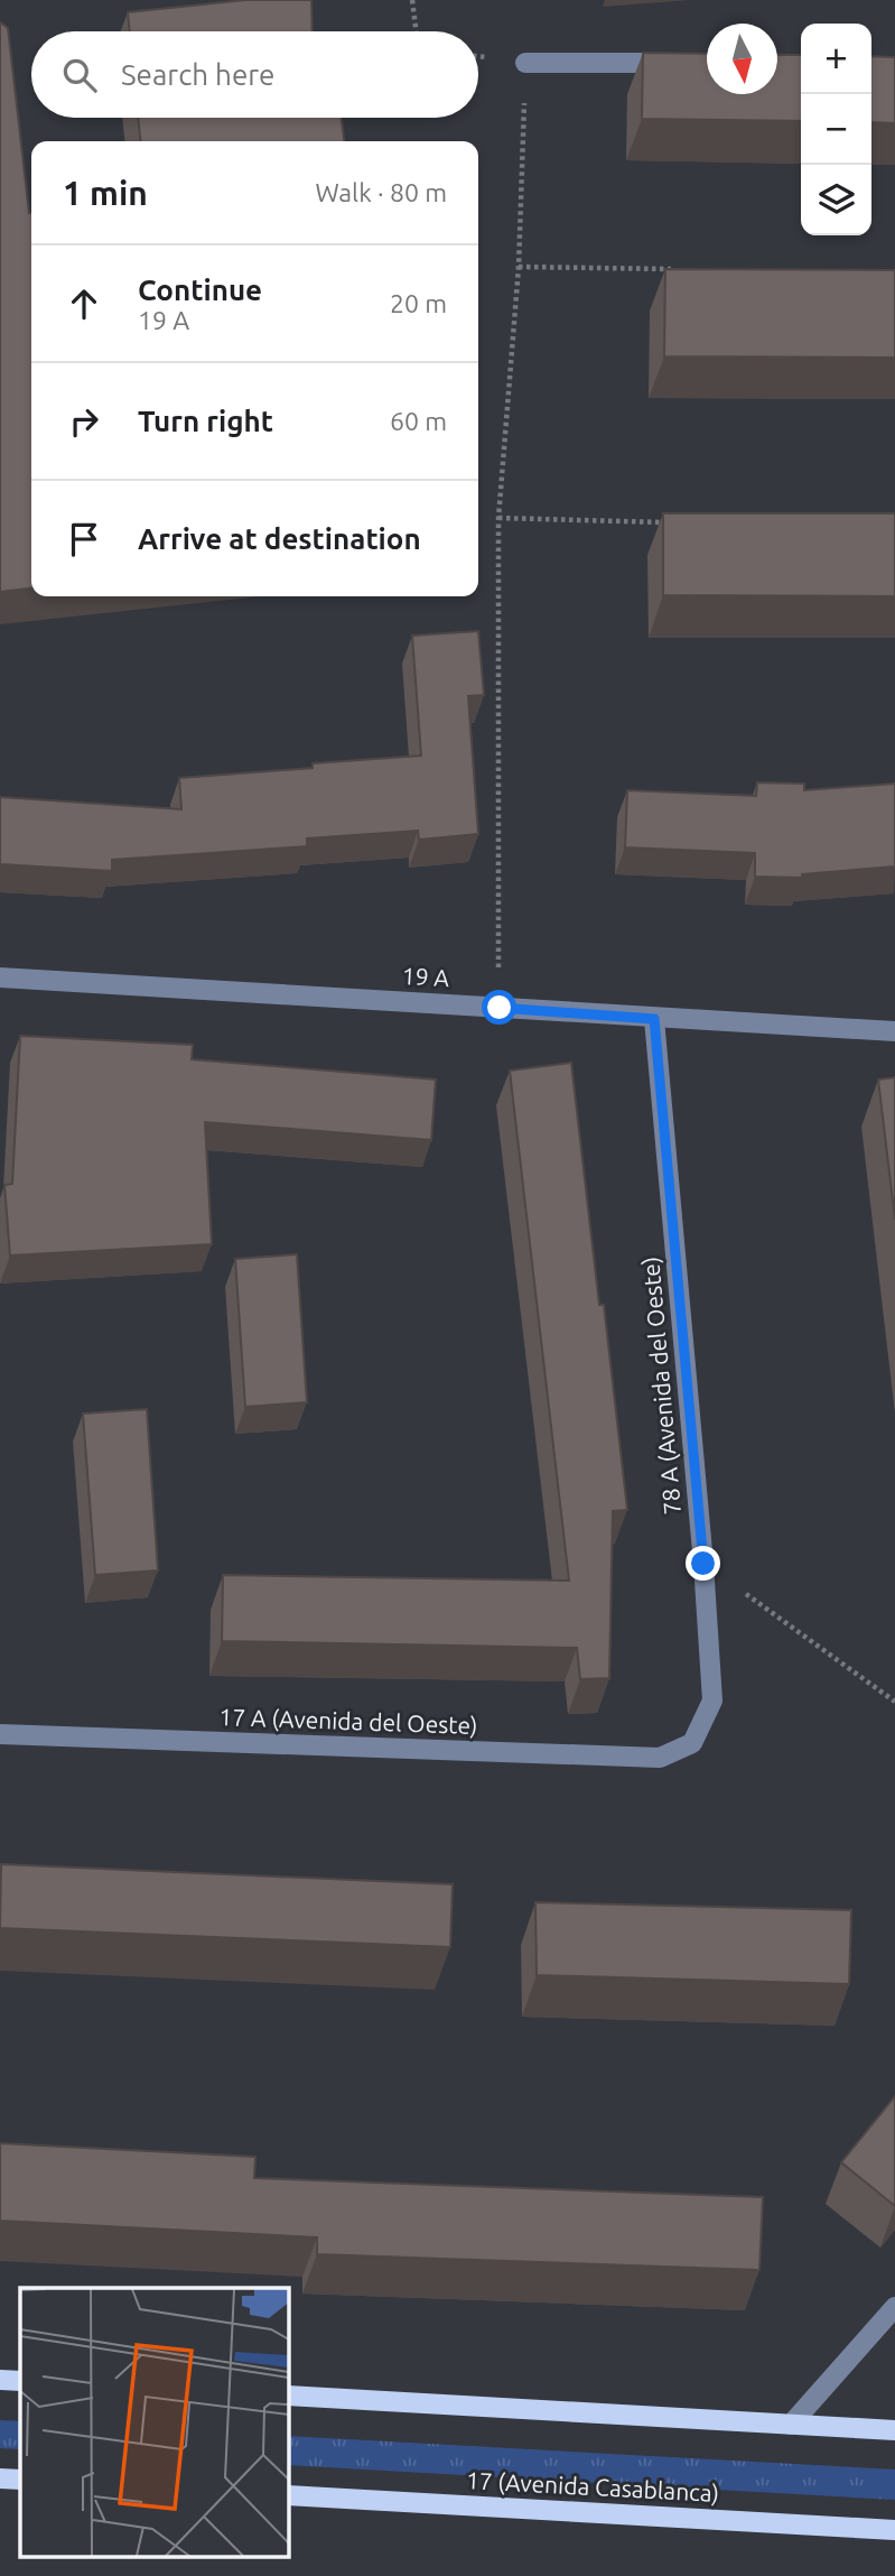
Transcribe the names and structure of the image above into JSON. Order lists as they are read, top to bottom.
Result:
{
  "streets": {
    "main road": ["17 (Avenida Casablanca)"],
    "street": ["19 A", "78 A (Avenida del Oeste)", "17 A (Avenida del Oeste)"]
  },
  "crossings": [
    ["19 A", "78 A (Avenida del Oeste)"],
    ["78 A (Avenida del Oeste)", "17 A (Avenida del Oeste)"]
  ],
  "north": "bottom",
  "page": {
    "map_buttons": ["+", "−"],
    "search": "Search here",
    "heading": ["1 min", "Walk · 80 m"],
    "list": [
      ["Continue", "19 A", "20 m"],
      ["Turn right", "60 m"],
      "Arrive at destination"
    ]
  }
}
